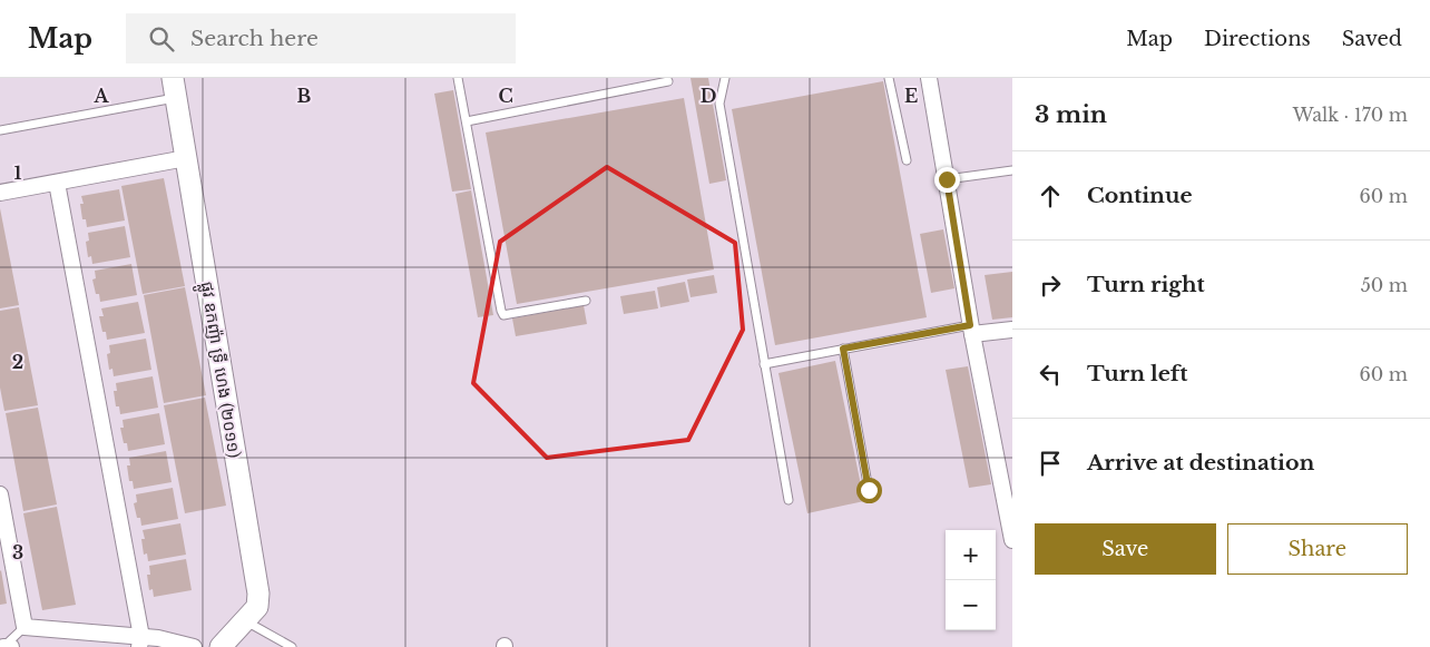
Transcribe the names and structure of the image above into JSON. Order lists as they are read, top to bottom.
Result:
{
  "streets": {
    "main road": ["ផ្លូវ ឧកញ៉ា ទ្រី ហេង (២០១១)"]
  },
  "page": {
    "header": "Map",
    "search": "Search here",
    "nav": ["Map", "Directions", "Saved"],
    "heading": ["3 min", "Walk · 170 m"],
    "list": [
      ["Continue", "60 m"],
      ["Turn right", "50 m"],
      ["Turn left", "60 m"],
      "Arrive at destination"
    ],
    "buttons": ["Save", "Share"],
    "map_buttons": ["+", "−"]
  },
  "grid": {
    "columns": [
      "A",
      "B",
      "C",
      "D",
      "E"
    ],
    "rows": ["1", "2", "3"]
  }
}
